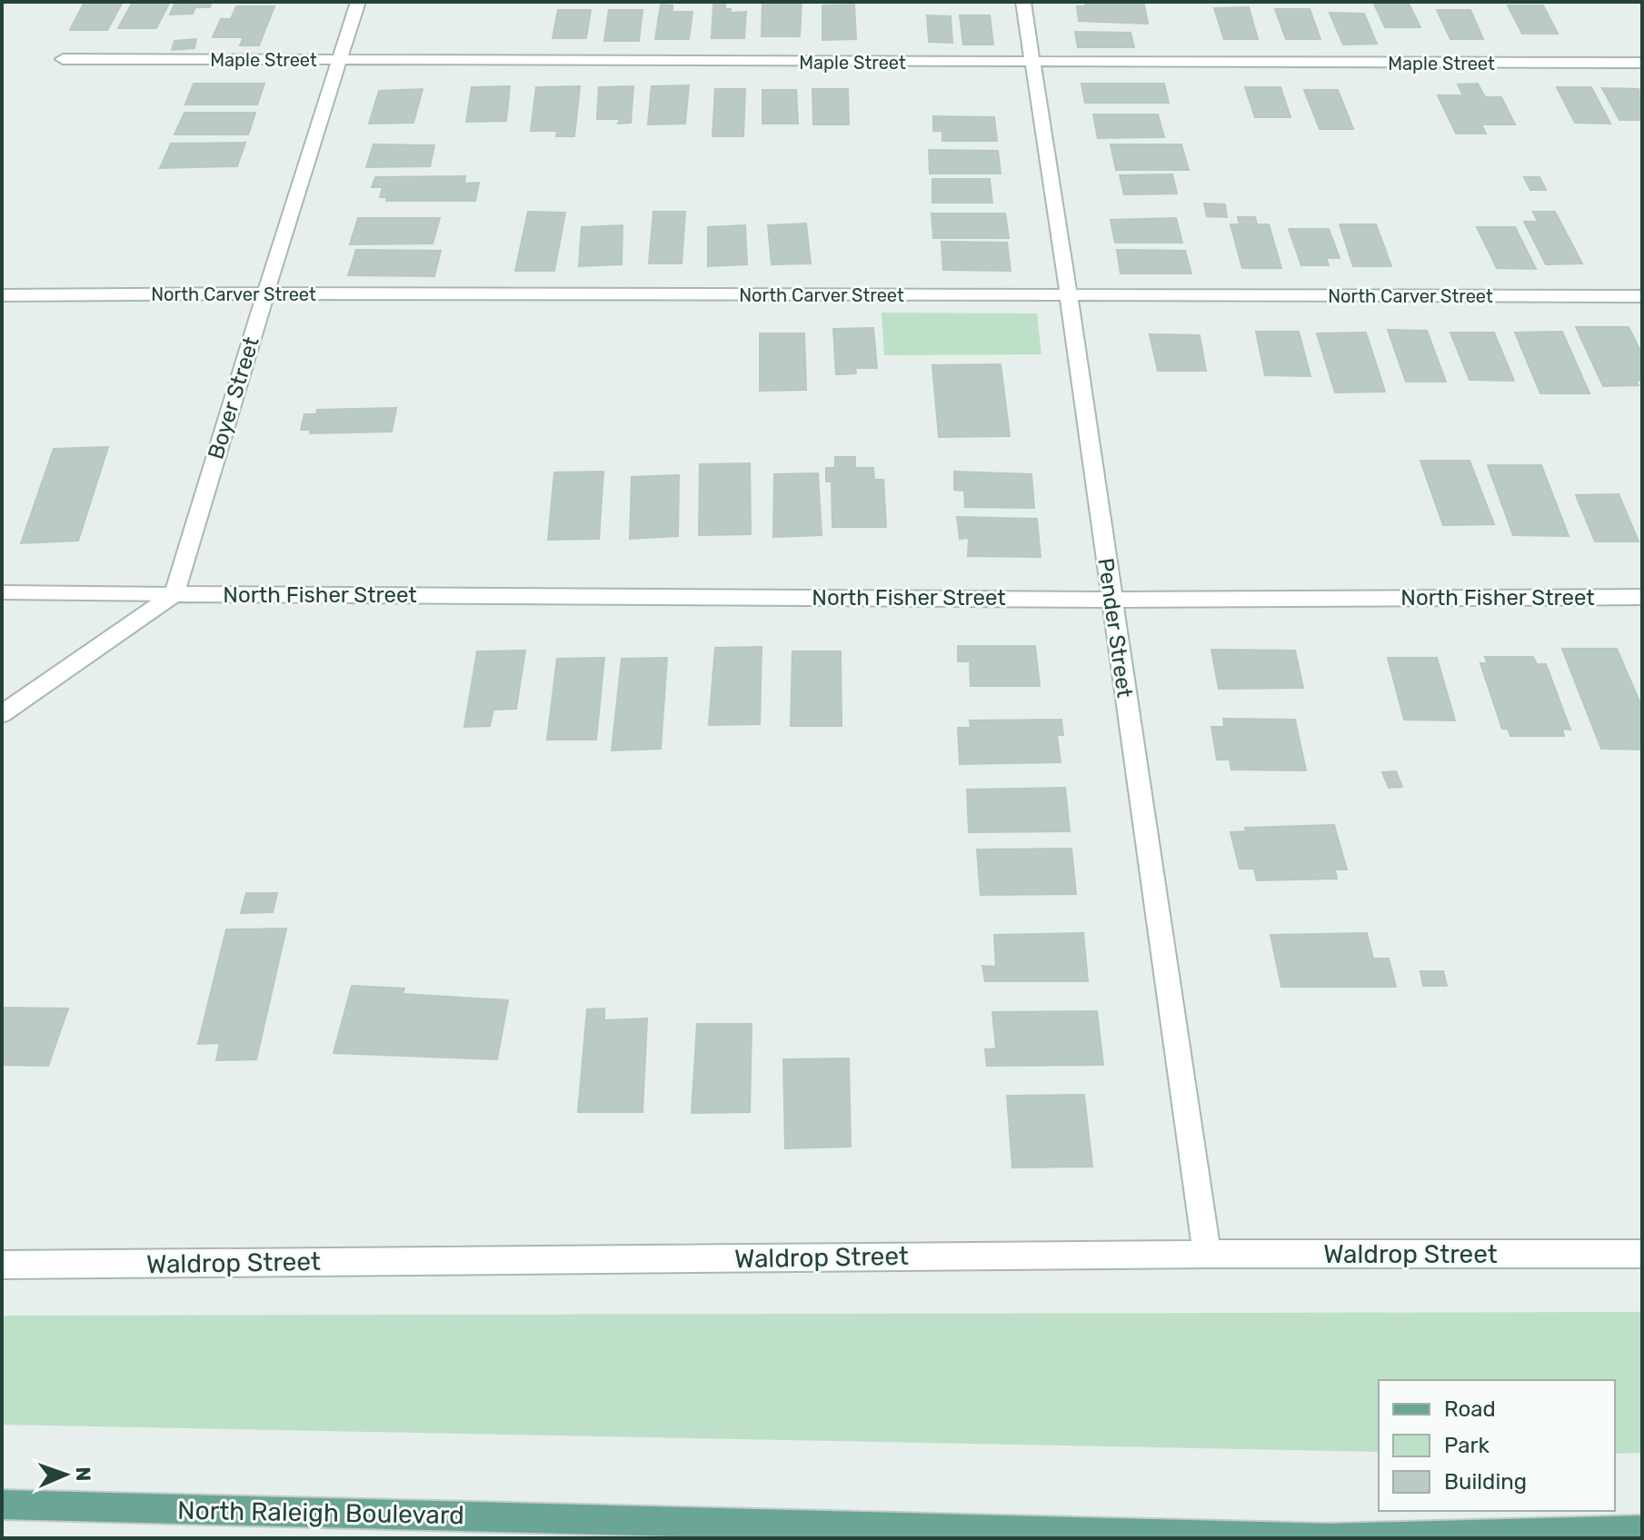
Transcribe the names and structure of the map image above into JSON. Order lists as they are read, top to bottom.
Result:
{
  "streets": {
    "main road": ["North Raleigh Boulevard"],
    "street": [
      "Maple Street",
      "North Carver Street",
      "Boyer Street",
      "North Fisher Street",
      "Pender Street",
      "Waldrop Street"
    ]
  },
  "crossings": [
    ["Maple Street", "Boyer Street"],
    ["Maple Street", "Pender Street"],
    ["North Carver Street", "Boyer Street"],
    ["North Carver Street", "Pender Street"],
    ["Boyer Street", "North Fisher Street"],
    ["North Fisher Street", "Pender Street"],
    ["Pender Street", "Waldrop Street"]
  ],
  "legend": ["Road", "Park", "Building"],
  "north": "right"
}
